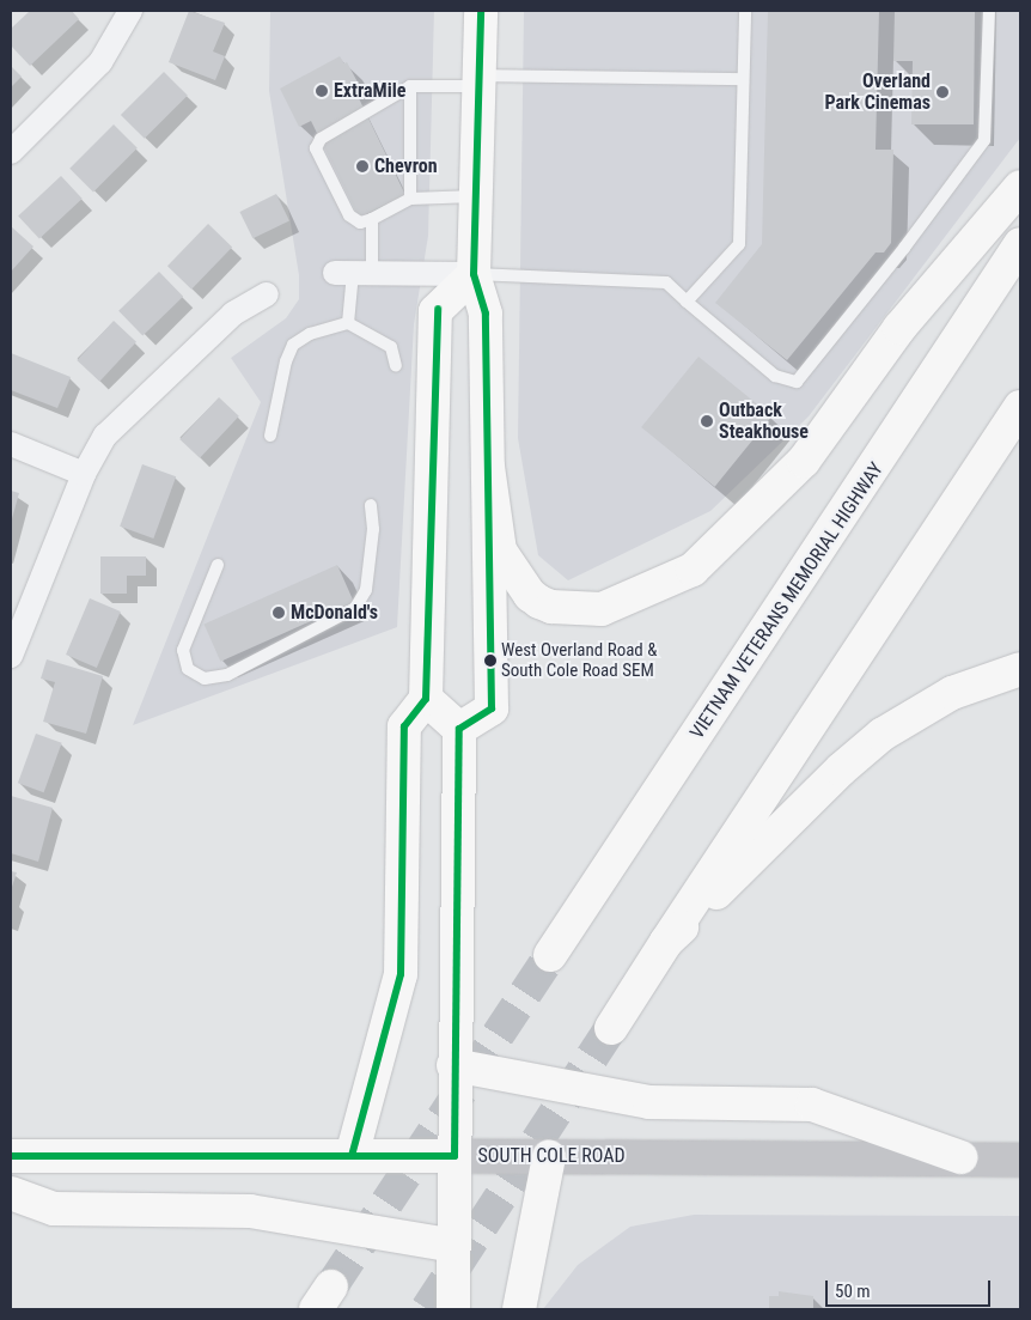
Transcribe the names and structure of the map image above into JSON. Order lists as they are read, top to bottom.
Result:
{
  "streets": {
    "main road": ["VIETNAM VETERANS MEMORIAL HIGHWAY", "SOUTH COLE ROAD"]
  },
  "places": [
    "ExtraMile",
    "Overland Park Cinemas",
    "Chevron",
    "Outback Steakhouse",
    "McDonald's",
    "West Overland Road & South Cole Road SEM"
  ],
  "scale_bar": "50 m"
}
